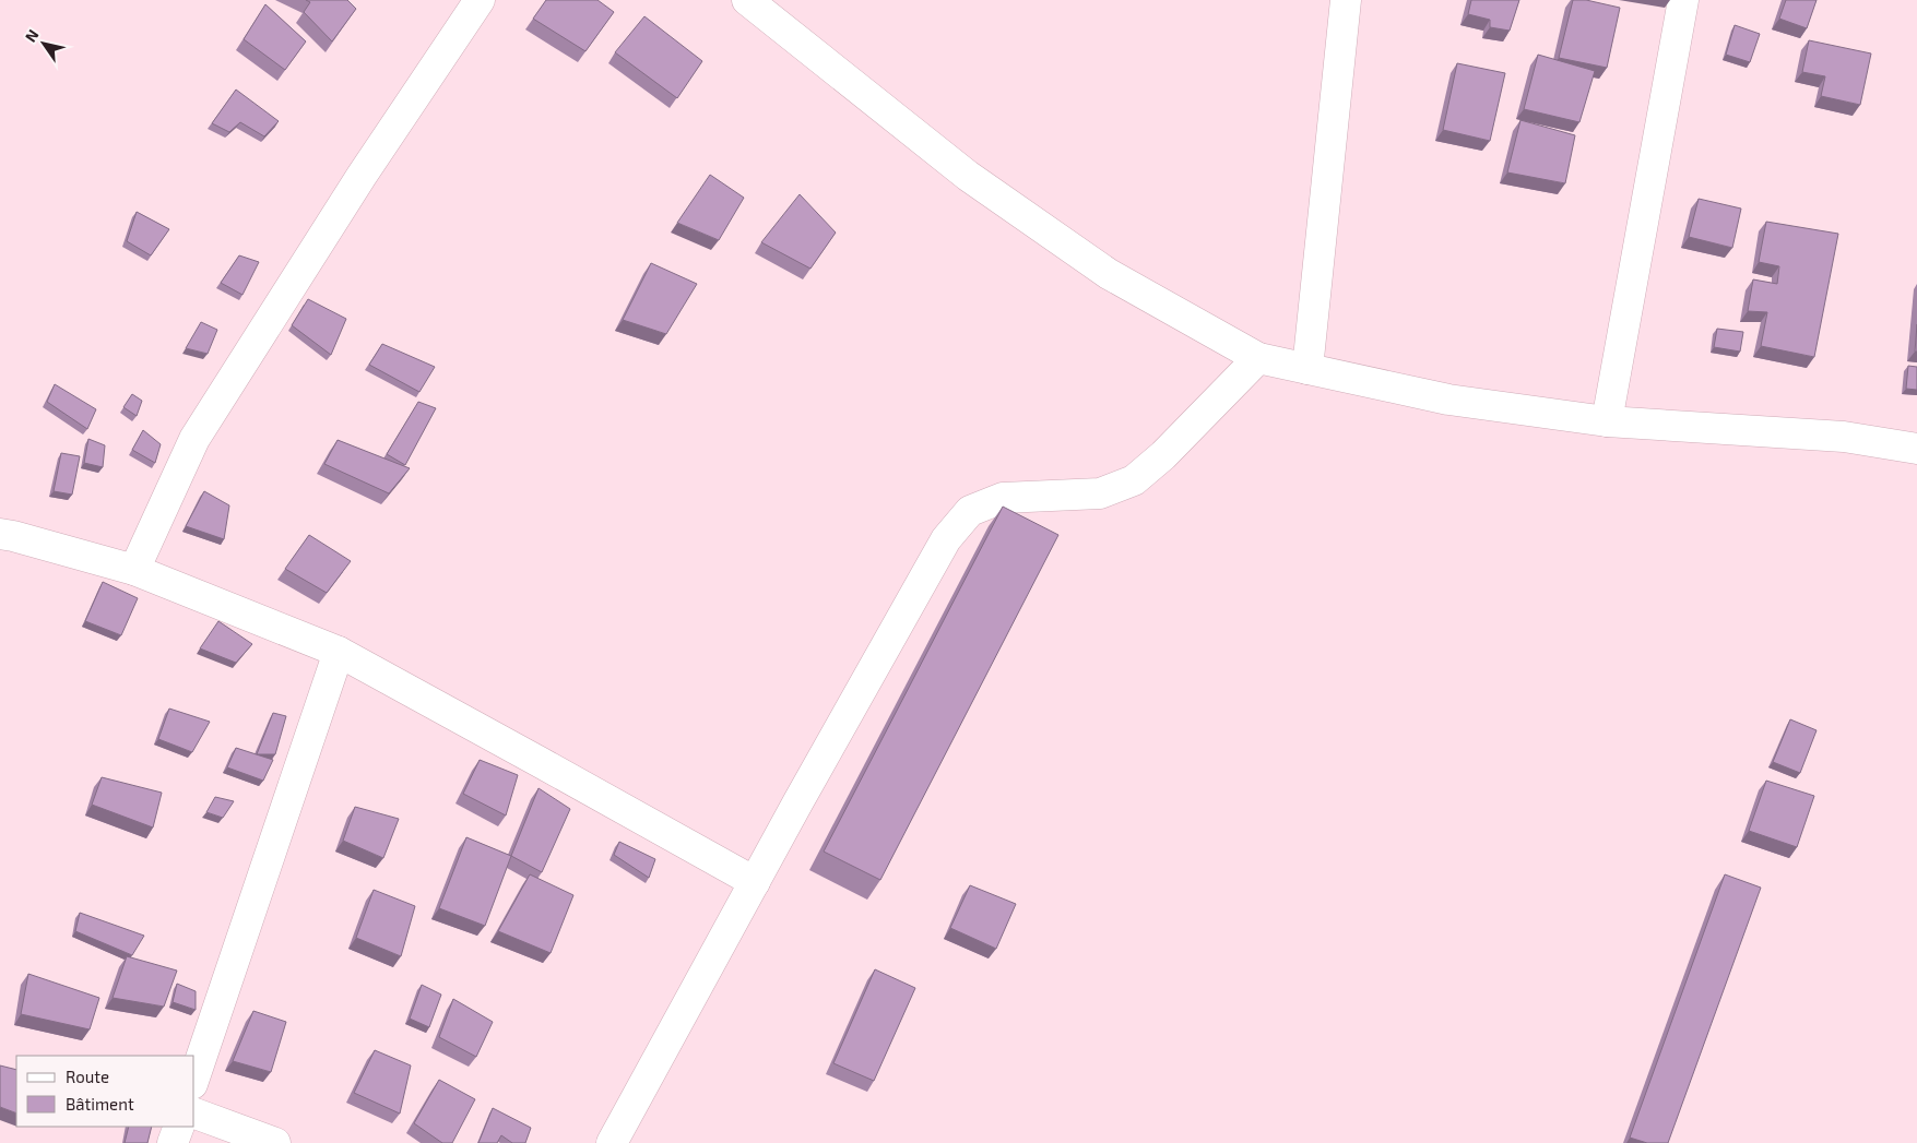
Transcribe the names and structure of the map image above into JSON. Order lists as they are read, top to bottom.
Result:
{
  "legend": ["Route", "Bâtiment"],
  "north": "top left"
}
